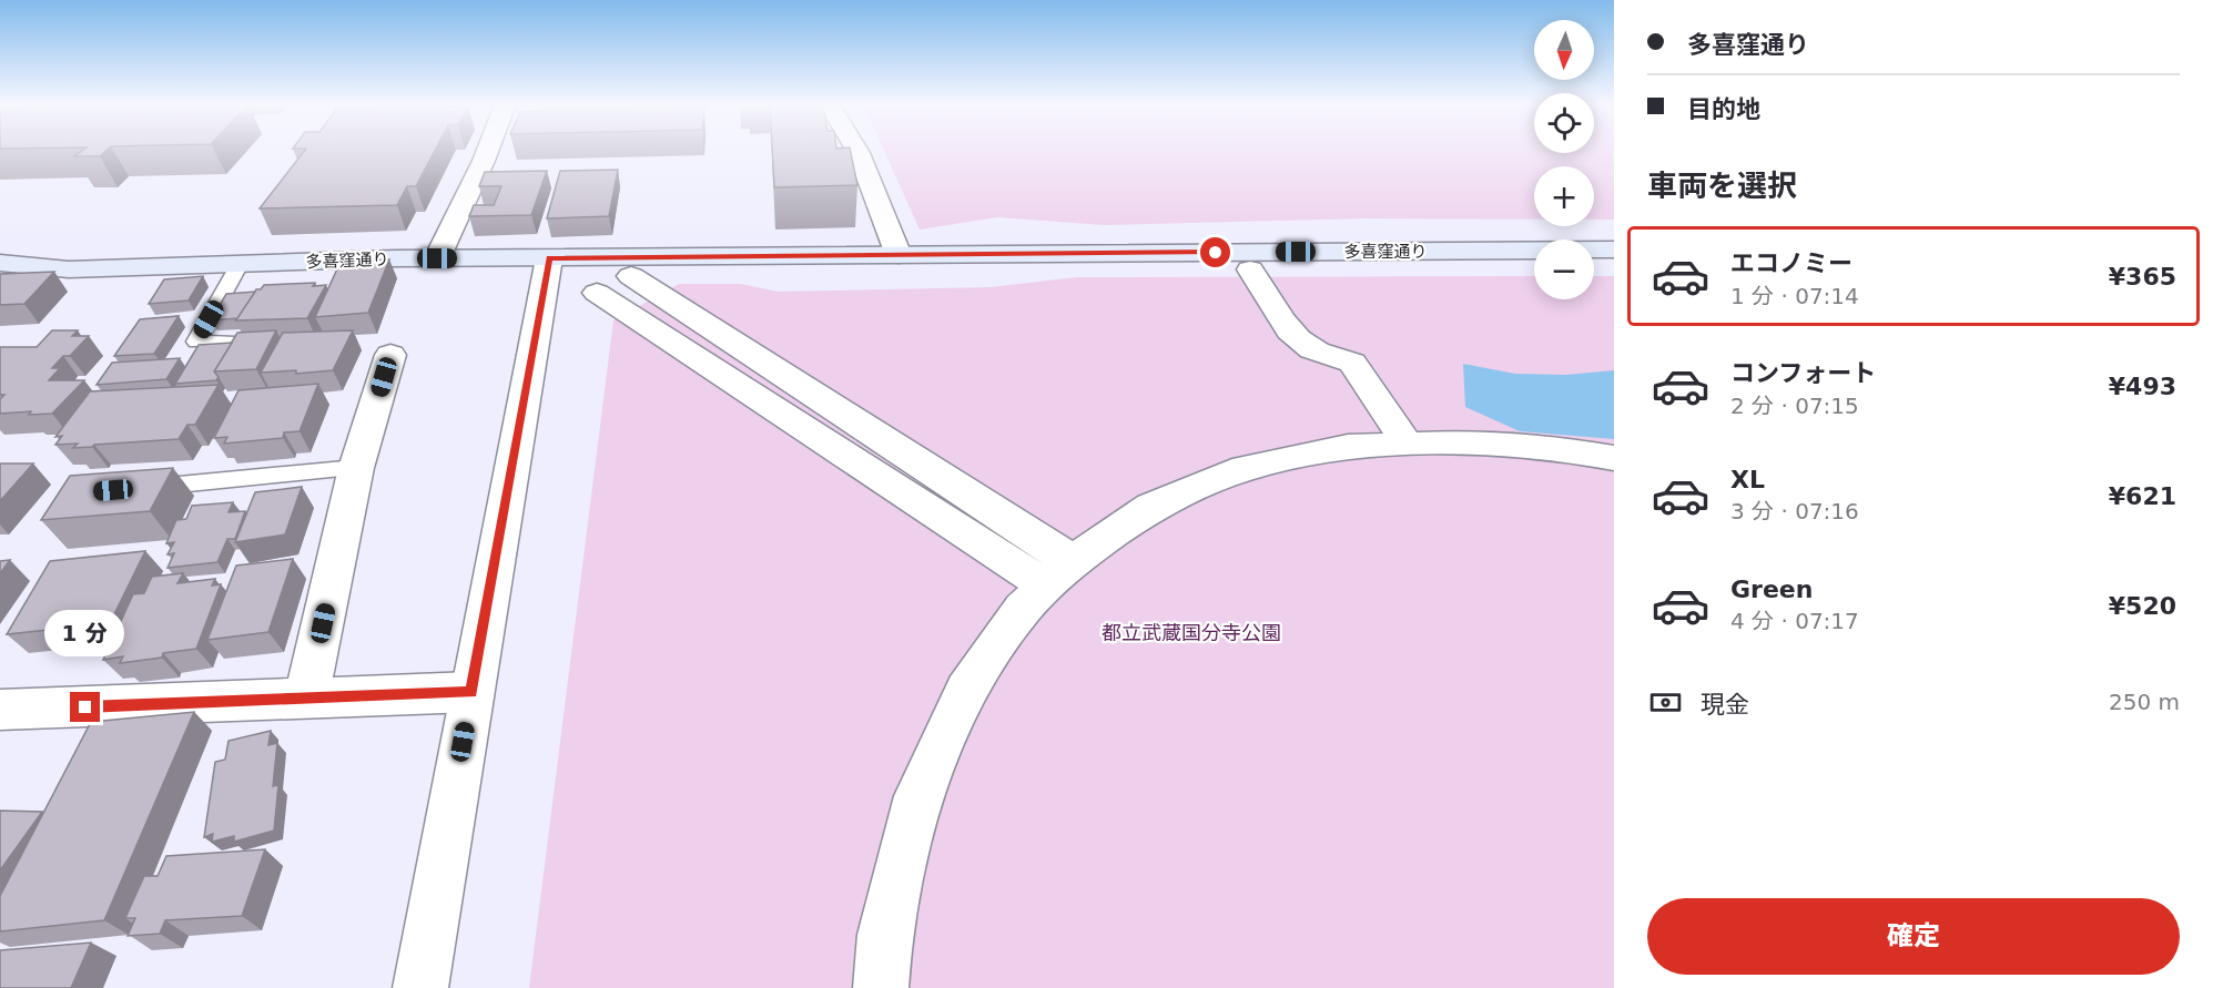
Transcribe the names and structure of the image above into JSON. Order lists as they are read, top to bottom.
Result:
{
  "streets": {
    "main road": ["多喜窪通り"]
  },
  "parks": ["都立武蔵国分寺公園"],
  "north": "bottom",
  "page": {
    "banner": ["多喜窪通り", "目的地"],
    "map_buttons": ["+", "−"],
    "heading": "車両を選択",
    "list": [
      {
        "name": "エコノミー",
        "note": "1 分 · 07:14",
        "value": "¥365"
      },
      {
        "name": "コンフォート",
        "note": "2 分 · 07:15",
        "value": "¥493"
      },
      {
        "name": "XL",
        "note": "3 分 · 07:16",
        "value": "¥621"
      },
      {
        "name": "Green",
        "note": "4 分 · 07:17",
        "value": "¥520"
      }
    ],
    "bubble": "1 分",
    "pay": ["現金", "250 m"],
    "buttons": "確定"
  }
}
